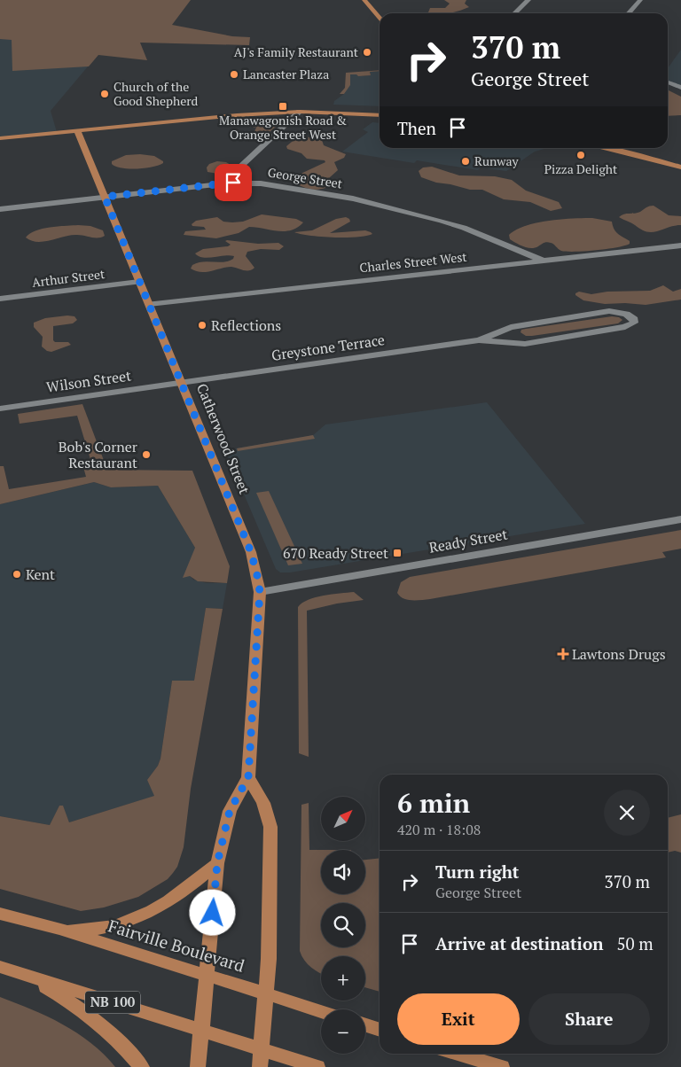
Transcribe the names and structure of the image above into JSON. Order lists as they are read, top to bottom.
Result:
{
  "streets": {
    "main road": ["Catherwood Street", "Fairville Boulevard", "NB 100"],
    "street": [
      "George Street",
      "Charles Street West",
      "Arthur Street",
      "Greystone Terrace",
      "Wilson Street",
      "Ready Street"
    ]
  },
  "crossings": [
    ["George Street", "Charles Street West"],
    ["George Street", "Catherwood Street"],
    ["Charles Street West", "Catherwood Street"],
    ["Arthur Street", "Catherwood Street"],
    ["Greystone Terrace", "Wilson Street"],
    ["Greystone Terrace", "Catherwood Street"],
    ["Wilson Street", "Catherwood Street"],
    ["Catherwood Street", "Ready Street"],
    ["Catherwood Street", "Fairville Boulevard"],
    ["Catherwood Street", "NB 100"]
  ],
  "places": {
    "other": [
      "AJ's Family Restaurant",
      "Lancaster Plaza",
      "Church of the Good Shepherd",
      "Pizza Delight",
      "Runway",
      "Reflections",
      "Bob's Corner Restaurant",
      "Kent"
    ],
    "transit": ["Manawagonish Road & Orange Street West", "670 Ready Street"],
    "health": ["Lawtons Drugs"]
  },
  "north": "top right",
  "page": {
    "turn": ["370 m", "George Street"],
    "then": "Then",
    "heading": ["6 min", "420 m · 18:08"],
    "map_buttons": ["+", "−"],
    "list": [
      {
        "name": "Turn right",
        "note": "George Street",
        "value": "370 m"
      },
      {
        "name": "Arrive at destination",
        "value": "50 m"
      }
    ],
    "buttons": ["Exit", "Share"]
  }
}
